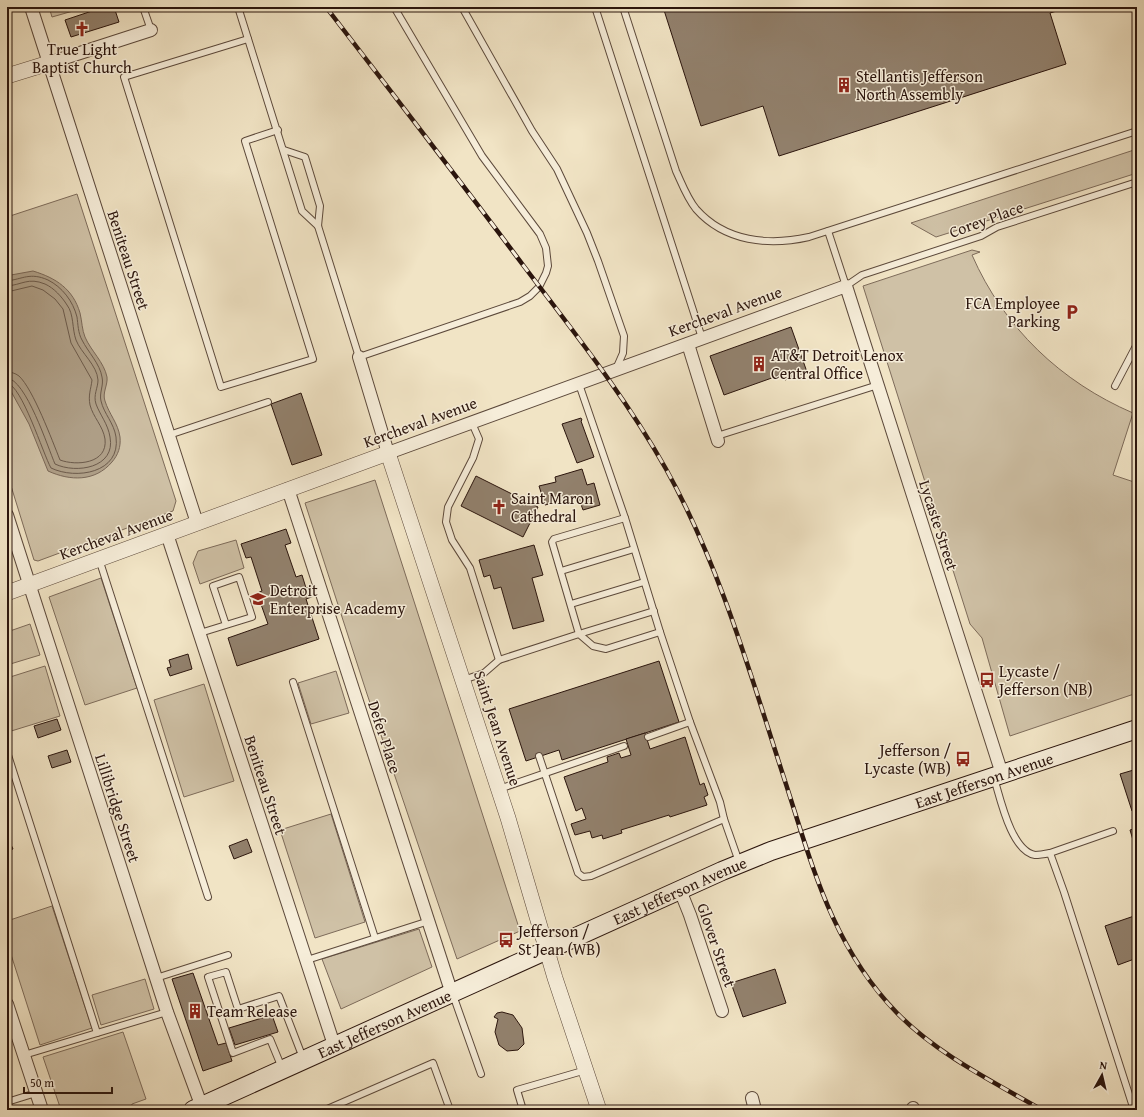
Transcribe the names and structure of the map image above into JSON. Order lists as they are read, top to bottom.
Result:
{
  "streets": {
    "main road": ["East Jefferson Avenue"],
    "street": [
      "Beniteau Street",
      "Kercheval Avenue",
      "Lycaste Street",
      "Saint Jean Avenue",
      "Defer Place",
      "Lillibridge Street",
      "Glover Street"
    ],
    "lane": ["Corey Place"]
  },
  "crossings": [
    ["Corey Place", "Kercheval Avenue"],
    ["Corey Place", "Lycaste Street"],
    ["Beniteau Street", "Kercheval Avenue"],
    ["Beniteau Street", "East Jefferson Avenue"],
    ["Kercheval Avenue", "Lycaste Street"],
    ["Kercheval Avenue", "Saint Jean Avenue"],
    ["Kercheval Avenue", "Defer Place"],
    ["Kercheval Avenue", "Lillibridge Street"],
    ["Lycaste Street", "East Jefferson Avenue"],
    ["Saint Jean Avenue", "East Jefferson Avenue"],
    ["Defer Place", "East Jefferson Avenue"],
    ["East Jefferson Avenue", "Lillibridge Street"],
    ["East Jefferson Avenue", "Glover Street"]
  ],
  "places": {
    "church": ["True Light Baptist Church", "Saint Maron Cathedral"],
    "building": ["Stellantis Jefferson North Assembly", "AT&T Detroit Lenox Central Office", "Team Release"],
    "parking": ["FCA Employee Parking"],
    "school or university": ["Detroit Enterprise Academy"],
    "bus stop": ["Lycaste / Jefferson (NB)", "Jefferson / Lycaste (WB)", "Jefferson / St Jean (WB)"]
  },
  "scale_bar": "50 m",
  "north": "top"
}
